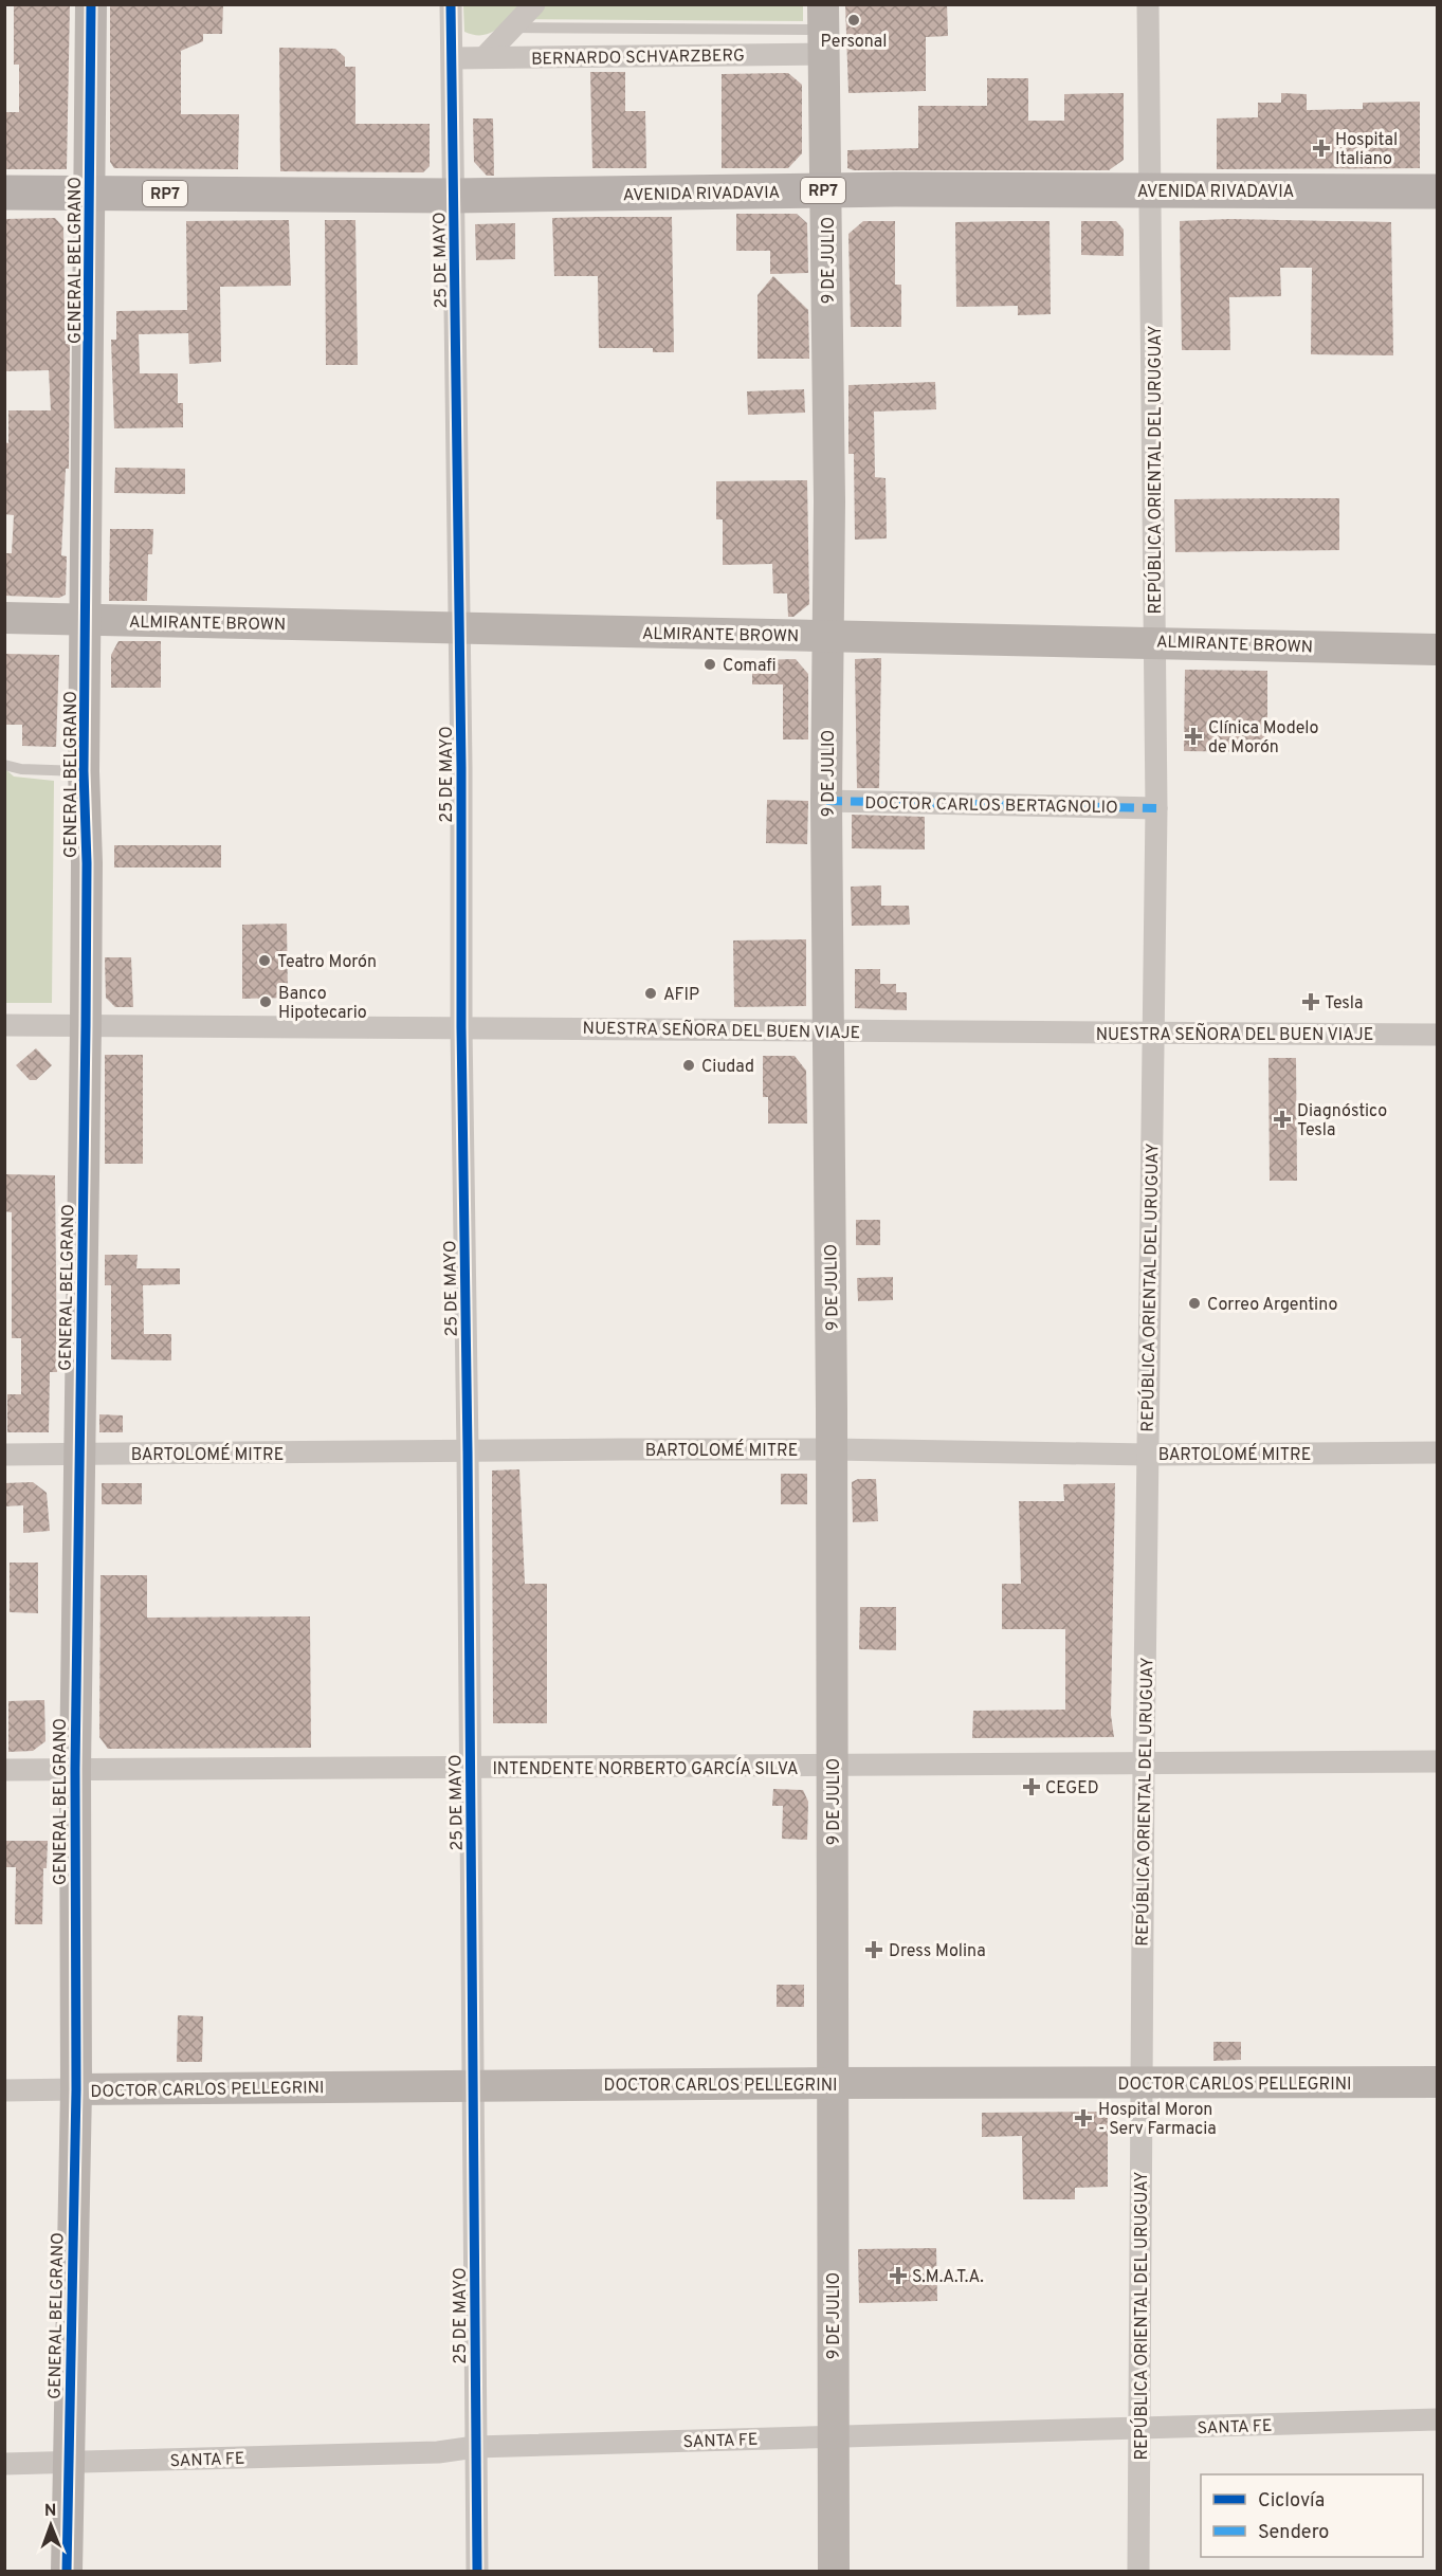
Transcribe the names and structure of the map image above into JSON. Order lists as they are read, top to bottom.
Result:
{
  "streets": {
    "main road": ["RP7", "AVENIDA RIVADAVIA"],
    "street": [
      "BERNARDO SCHVARZBERG",
      "GENERAL BELGRANO",
      "25 DE MAYO",
      "9 DE JULIO",
      "REPÚBLICA ORIENTAL DEL URUGUAY",
      "ALMIRANTE BROWN",
      "DOCTOR CARLOS BERTAGNOLIO",
      "NUESTRA SEÑORA DEL BUEN VIAJE",
      "BARTOLOMÉ MITRE",
      "INTENDENTE NORBERTO GARCÍA SILVA",
      "DOCTOR CARLOS PELLEGRINI",
      "SANTA FE"
    ]
  },
  "crossings": [
    ["BERNARDO SCHVARZBERG", "25 DE MAYO"],
    ["BERNARDO SCHVARZBERG", "9 DE JULIO"],
    ["AVENIDA RIVADAVIA", "GENERAL BELGRANO"],
    ["AVENIDA RIVADAVIA", "25 DE MAYO"],
    ["AVENIDA RIVADAVIA", "9 DE JULIO"],
    ["AVENIDA RIVADAVIA", "REPÚBLICA ORIENTAL DEL URUGUAY"],
    ["GENERAL BELGRANO", "ALMIRANTE BROWN"],
    ["GENERAL BELGRANO", "NUESTRA SEÑORA DEL BUEN VIAJE"],
    ["GENERAL BELGRANO", "BARTOLOMÉ MITRE"],
    ["GENERAL BELGRANO", "INTENDENTE NORBERTO GARCÍA SILVA"],
    ["GENERAL BELGRANO", "DOCTOR CARLOS PELLEGRINI"],
    ["GENERAL BELGRANO", "SANTA FE"],
    ["25 DE MAYO", "ALMIRANTE BROWN"],
    ["25 DE MAYO", "NUESTRA SEÑORA DEL BUEN VIAJE"],
    ["25 DE MAYO", "BARTOLOMÉ MITRE"],
    ["25 DE MAYO", "INTENDENTE NORBERTO GARCÍA SILVA"],
    ["25 DE MAYO", "DOCTOR CARLOS PELLEGRINI"],
    ["25 DE MAYO", "SANTA FE"],
    ["9 DE JULIO", "ALMIRANTE BROWN"],
    ["9 DE JULIO", "DOCTOR CARLOS BERTAGNOLIO"],
    ["9 DE JULIO", "NUESTRA SEÑORA DEL BUEN VIAJE"],
    ["9 DE JULIO", "BARTOLOMÉ MITRE"],
    ["9 DE JULIO", "INTENDENTE NORBERTO GARCÍA SILVA"],
    ["9 DE JULIO", "DOCTOR CARLOS PELLEGRINI"],
    ["9 DE JULIO", "SANTA FE"],
    ["REPÚBLICA ORIENTAL DEL URUGUAY", "ALMIRANTE BROWN"],
    ["REPÚBLICA ORIENTAL DEL URUGUAY", "DOCTOR CARLOS BERTAGNOLIO"],
    ["REPÚBLICA ORIENTAL DEL URUGUAY", "NUESTRA SEÑORA DEL BUEN VIAJE"],
    ["REPÚBLICA ORIENTAL DEL URUGUAY", "BARTOLOMÉ MITRE"],
    ["REPÚBLICA ORIENTAL DEL URUGUAY", "INTENDENTE NORBERTO GARCÍA SILVA"],
    ["REPÚBLICA ORIENTAL DEL URUGUAY", "DOCTOR CARLOS PELLEGRINI"],
    ["REPÚBLICA ORIENTAL DEL URUGUAY", "SANTA FE"]
  ],
  "places": {
    "other": [
      "Personal",
      "Comafi",
      "Teatro Morón",
      "AFIP",
      "Banco Hipotecario",
      "Ciudad",
      "Correo Argentino"
    ],
    "health": [
      "Hospital Italiano",
      "Clínica Modelo de Morón",
      "Tesla",
      "Diagnóstico Tesla",
      "CEGED",
      "Dress Molina",
      "Hospital Moron - Serv Farmacia",
      "S.M.A.T.A."
    ]
  },
  "legend": ["Ciclovía", "Sendero"],
  "north": "top"
}
